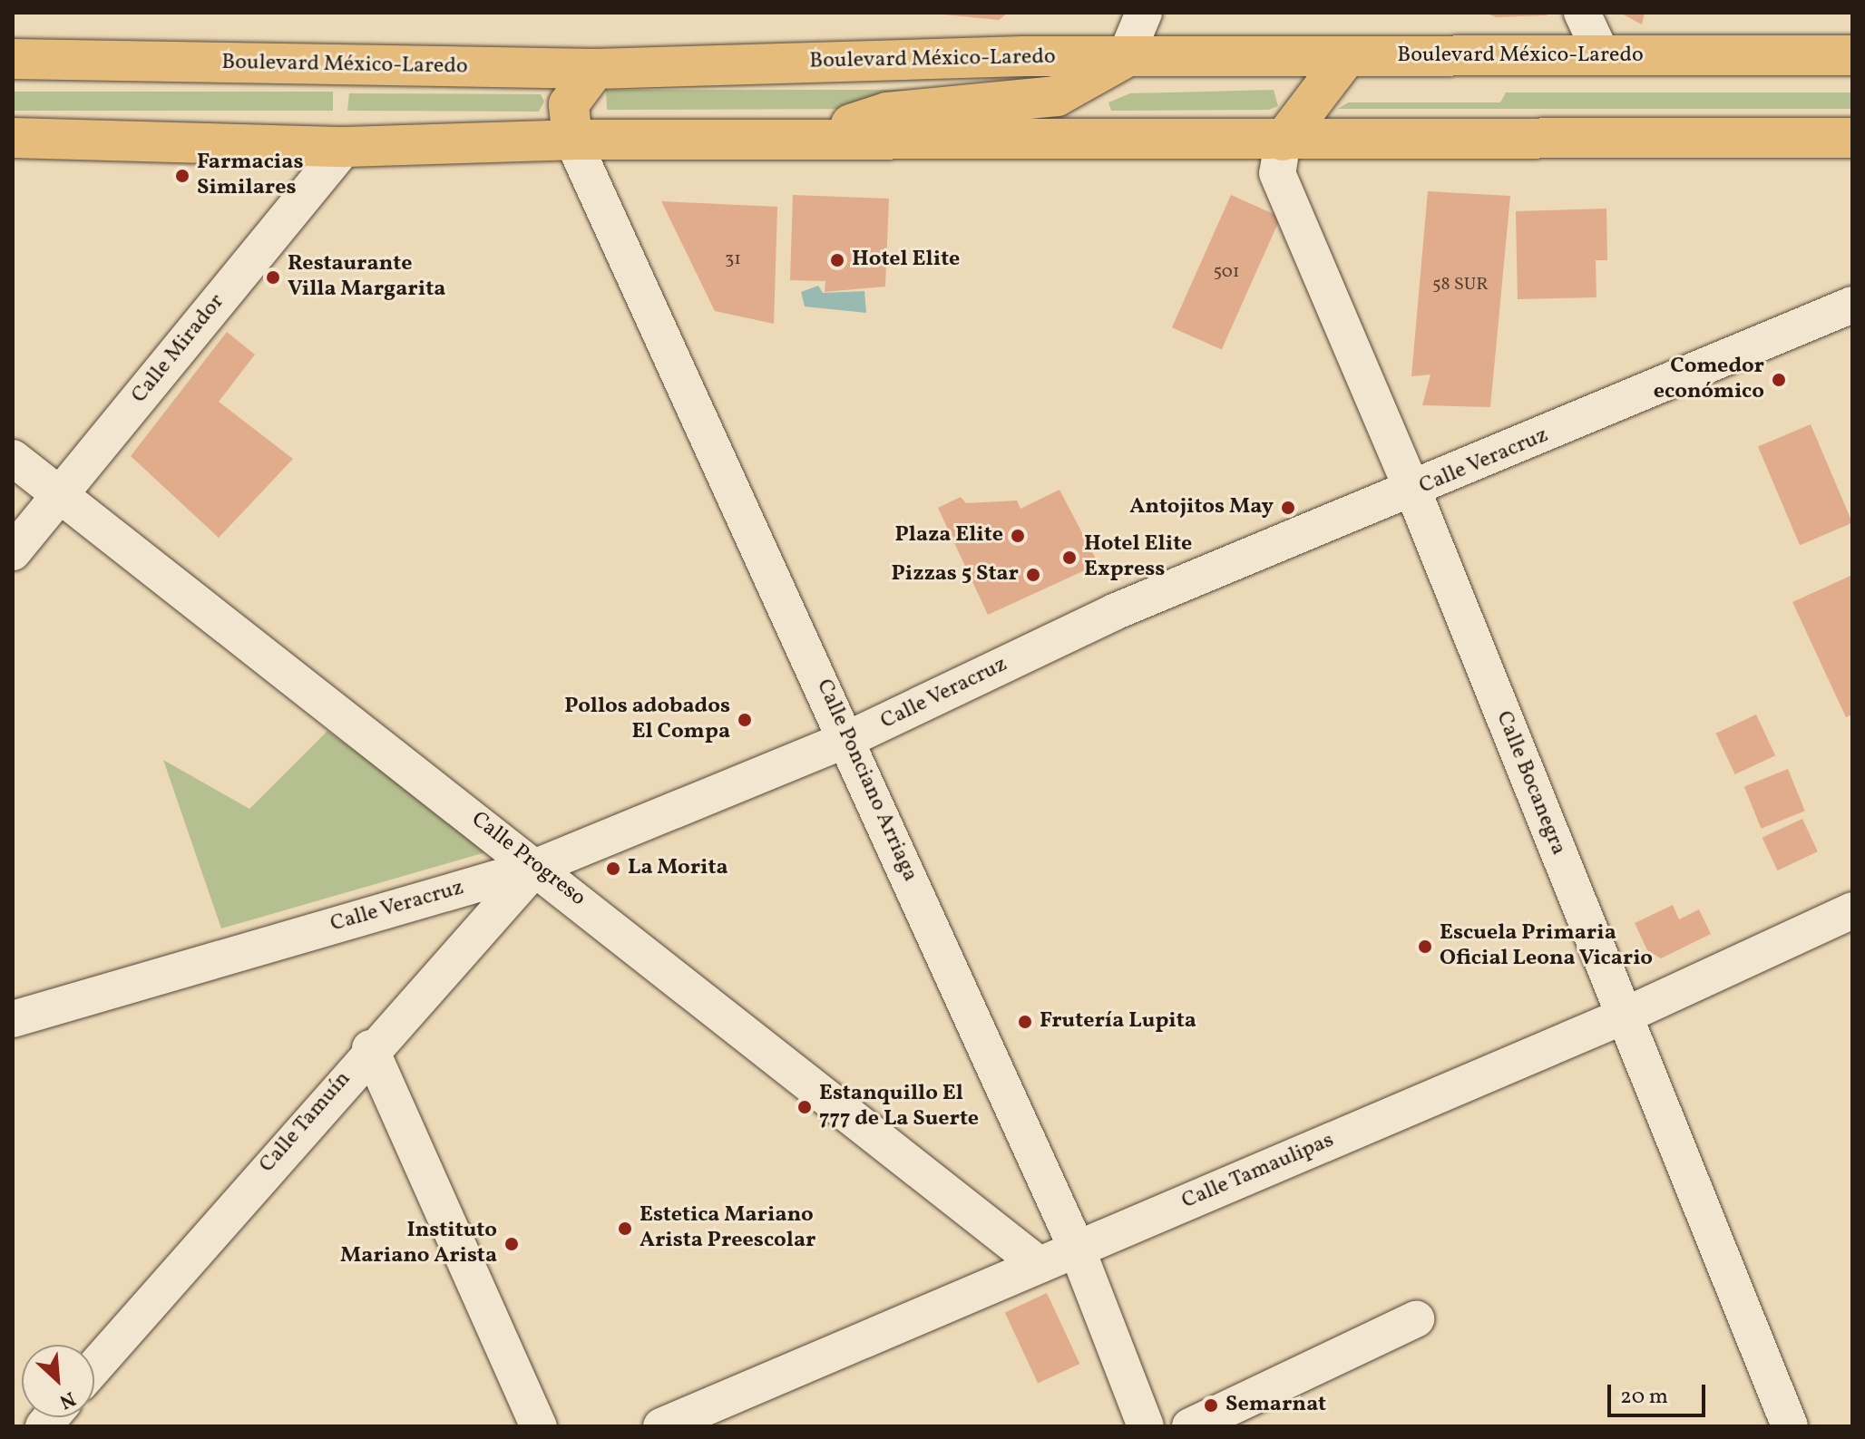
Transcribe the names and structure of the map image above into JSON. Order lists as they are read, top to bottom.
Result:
{
  "streets": {
    "main road": ["Boulevard México-Laredo"],
    "street": [
      "Calle Mirador",
      "Calle Veracruz",
      "Calle Ponciano Arriaga",
      "Calle Bocanegra",
      "Calle Progreso",
      "Calle Tamuín",
      "Calle Tamaulipas"
    ]
  },
  "crossings": [
    ["Calle Mirador", "Calle Progreso"],
    ["Calle Veracruz", "Calle Ponciano Arriaga"],
    ["Calle Veracruz", "Calle Bocanegra"],
    ["Calle Veracruz", "Calle Progreso"],
    ["Calle Veracruz", "Calle Tamuín"],
    ["Calle Ponciano Arriaga", "Calle Tamaulipas"],
    ["Calle Bocanegra", "Calle Tamaulipas"],
    ["Calle Progreso", "Calle Tamuín"],
    ["Calle Progreso", "Calle Tamaulipas"]
  ],
  "places": [
    "Farmacias Similares",
    "Hotel Elite",
    "Restaurante Villa Margarita",
    "Comedor económico",
    "Antojitos May",
    "Plaza Elite",
    "Hotel Elite Express",
    "Pizzas 5 Star",
    "Pollos adobados El Compa",
    "La Morita",
    "Escuela Primaria Oficial Leona Vicario",
    "Frutería Lupita",
    "Estanquillo El 777 de La Suerte",
    "Estetica Mariano Arista Preescolar",
    "Instituto Mariano Arista",
    "Semarnat"
  ],
  "house_numbers": ["31", "501", "58 SUR"],
  "scale_bar": "20 m",
  "north": "bottom right"
}
